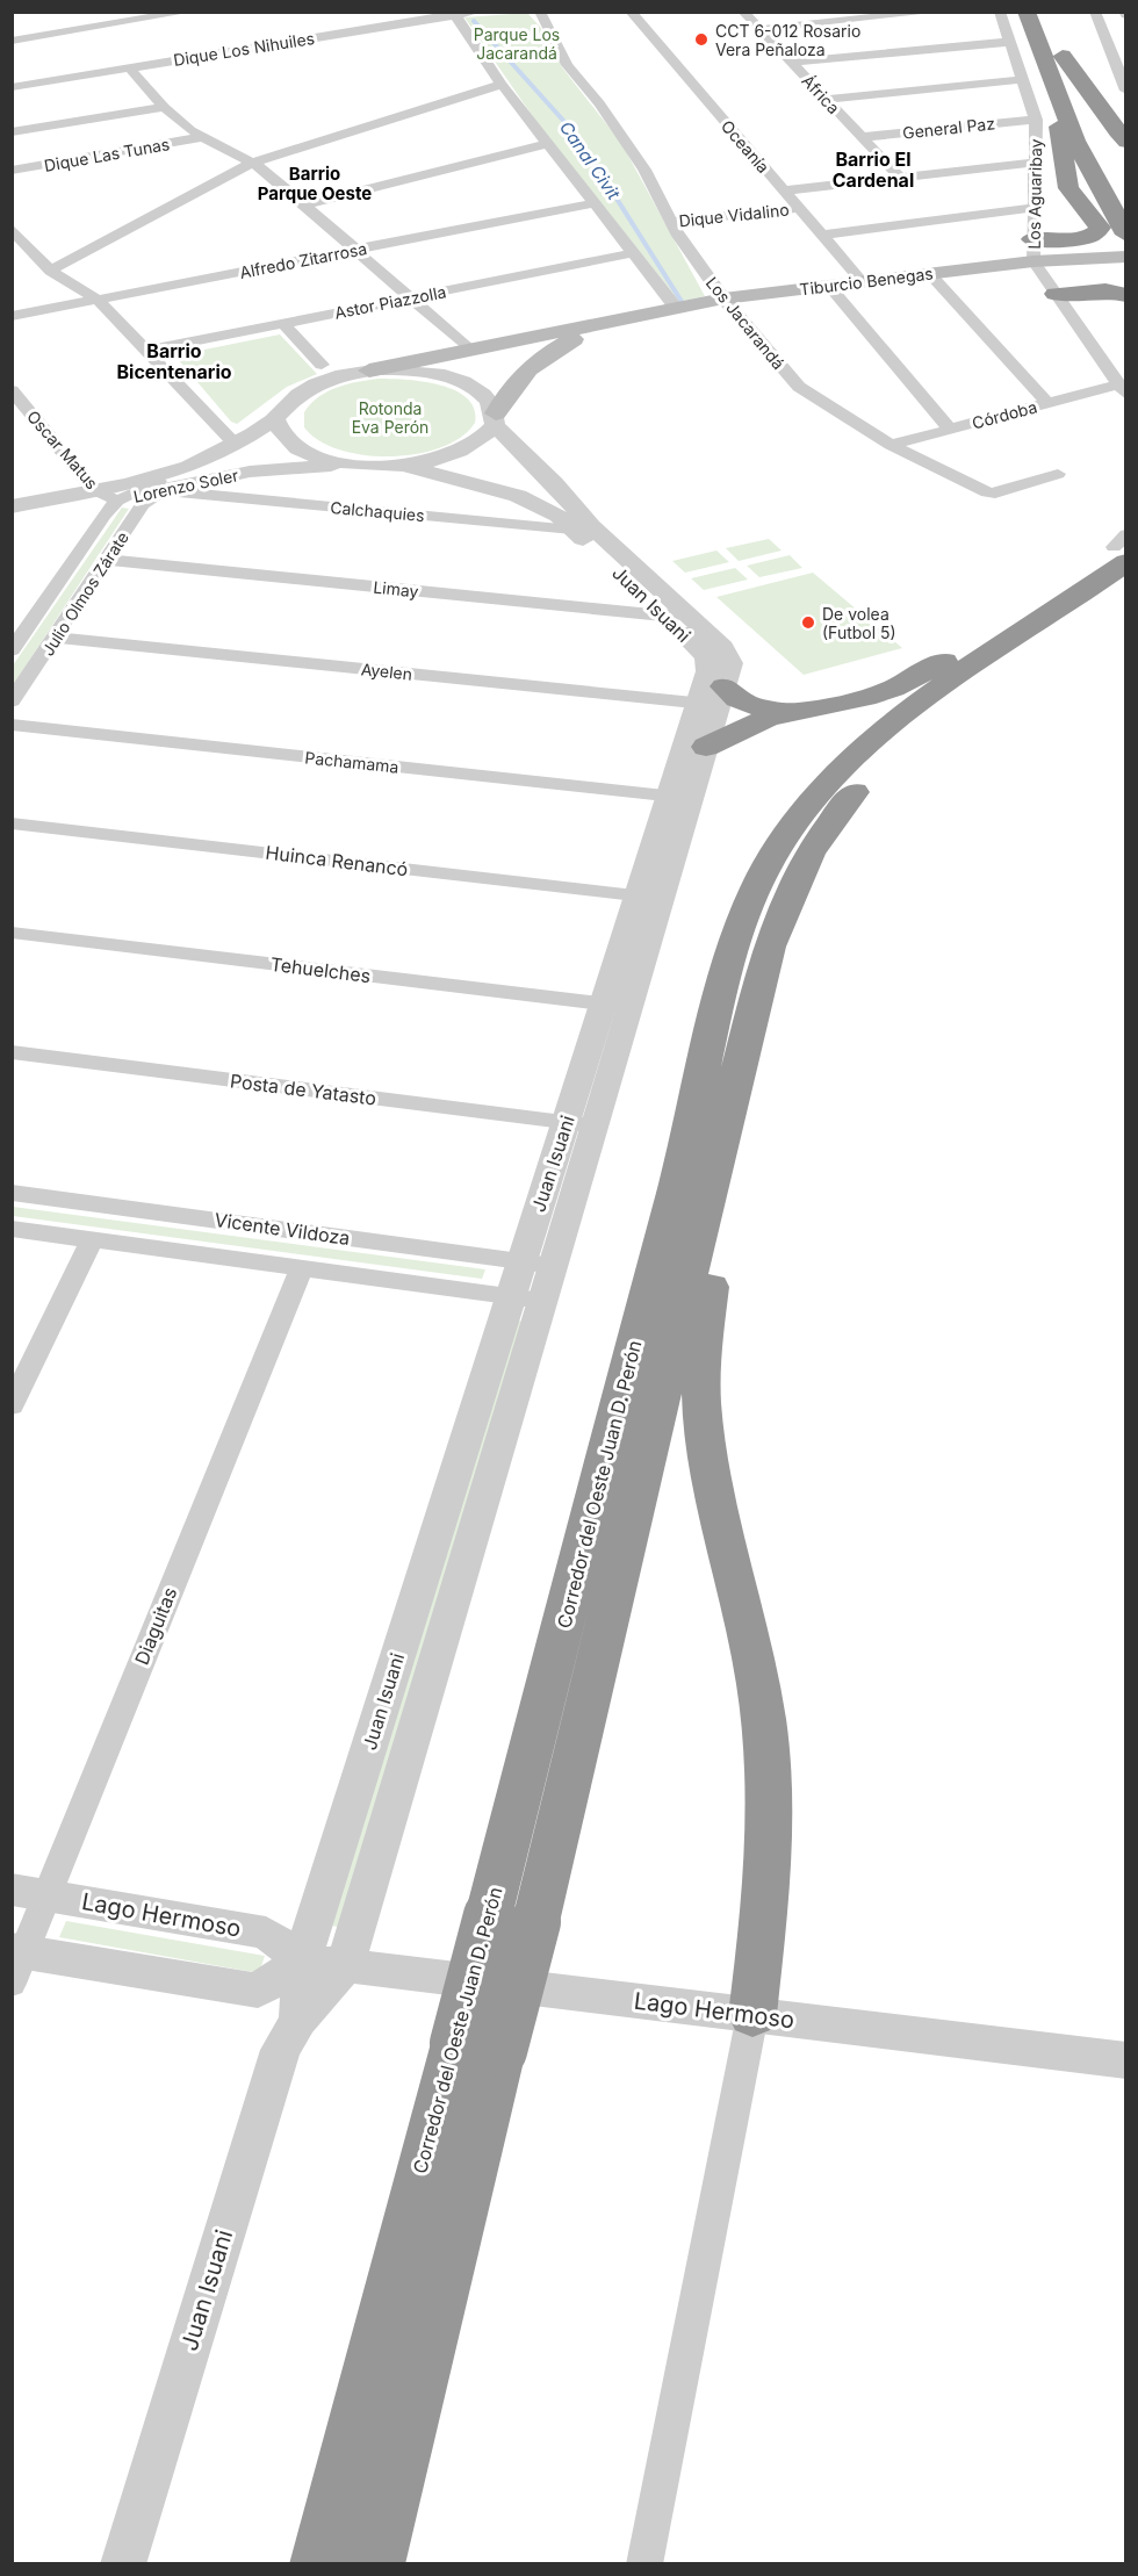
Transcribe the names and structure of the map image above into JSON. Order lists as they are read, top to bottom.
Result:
{
  "streets": {
    "highway": ["Corredor del Oeste Juan D. Perón"],
    "main road": ["Tiburcio Benegas"],
    "street": [
      "Dique Los Nihuiles",
      "África",
      "General Paz",
      "Oceanía",
      "Dique Las Tunas",
      "Los Aguaribay",
      "Dique Vidalino",
      "Alfredo Zitarrosa",
      "Astor Piazzolla",
      "Los Jacarandá",
      "Córdoba",
      "Oscar Matus",
      "Lorenzo Soler",
      "Calchaquies",
      "Limay",
      "Julio Olmos Zárate",
      "Juan Isuani",
      "Ayelen",
      "Pachamama",
      "Huinca Renancó",
      "Tehuelches",
      "Posta de Yatasto",
      "Vicente Vildoza",
      "Diaguitas",
      "Lago Hermoso"
    ]
  },
  "crossings": [
    ["África", "General Paz"],
    ["África", "Dique Vidalino"],
    ["General Paz", "Los Aguaribay"],
    ["Oceanía", "Dique Vidalino"],
    ["Oceanía", "Tiburcio Benegas"],
    ["Los Aguaribay", "Dique Vidalino"],
    ["Los Aguaribay", "Tiburcio Benegas"],
    ["Los Aguaribay", "Córdoba"],
    ["Dique Vidalino", "Los Jacarandá"],
    ["Tiburcio Benegas", "Los Jacarandá"],
    ["Tiburcio Benegas", "Lorenzo Soler"],
    ["Tiburcio Benegas", "Juan Isuani"],
    ["Los Jacarandá", "Córdoba"],
    ["Oscar Matus", "Lorenzo Soler"],
    ["Oscar Matus", "Julio Olmos Zárate"],
    ["Lorenzo Soler", "Calchaquies"],
    ["Lorenzo Soler", "Julio Olmos Zárate"],
    ["Lorenzo Soler", "Juan Isuani"],
    ["Calchaquies", "Julio Olmos Zárate"],
    ["Calchaquies", "Juan Isuani"],
    ["Limay", "Julio Olmos Zárate"],
    ["Limay", "Juan Isuani"],
    ["Julio Olmos Zárate", "Ayelen"],
    ["Juan Isuani", "Ayelen"],
    ["Juan Isuani", "Pachamama"],
    ["Juan Isuani", "Huinca Renancó"],
    ["Juan Isuani", "Tehuelches"],
    ["Juan Isuani", "Posta de Yatasto"],
    ["Juan Isuani", "Vicente Vildoza"],
    ["Juan Isuani", "Lago Hermoso"],
    ["Vicente Vildoza", "Diaguitas"],
    ["Diaguitas", "Lago Hermoso"]
  ],
  "districts": ["Barrio El Cardenal", "Barrio Parque Oeste", "Barrio Bicentenario"],
  "water": ["Canal Civit"],
  "parks": ["Parque Los Jacarandá", "Rotonda Eva Perón"],
  "places": ["CCT 6-012 Rosario Vera Peñaloza", "De volea (Futbol 5)"]
}
